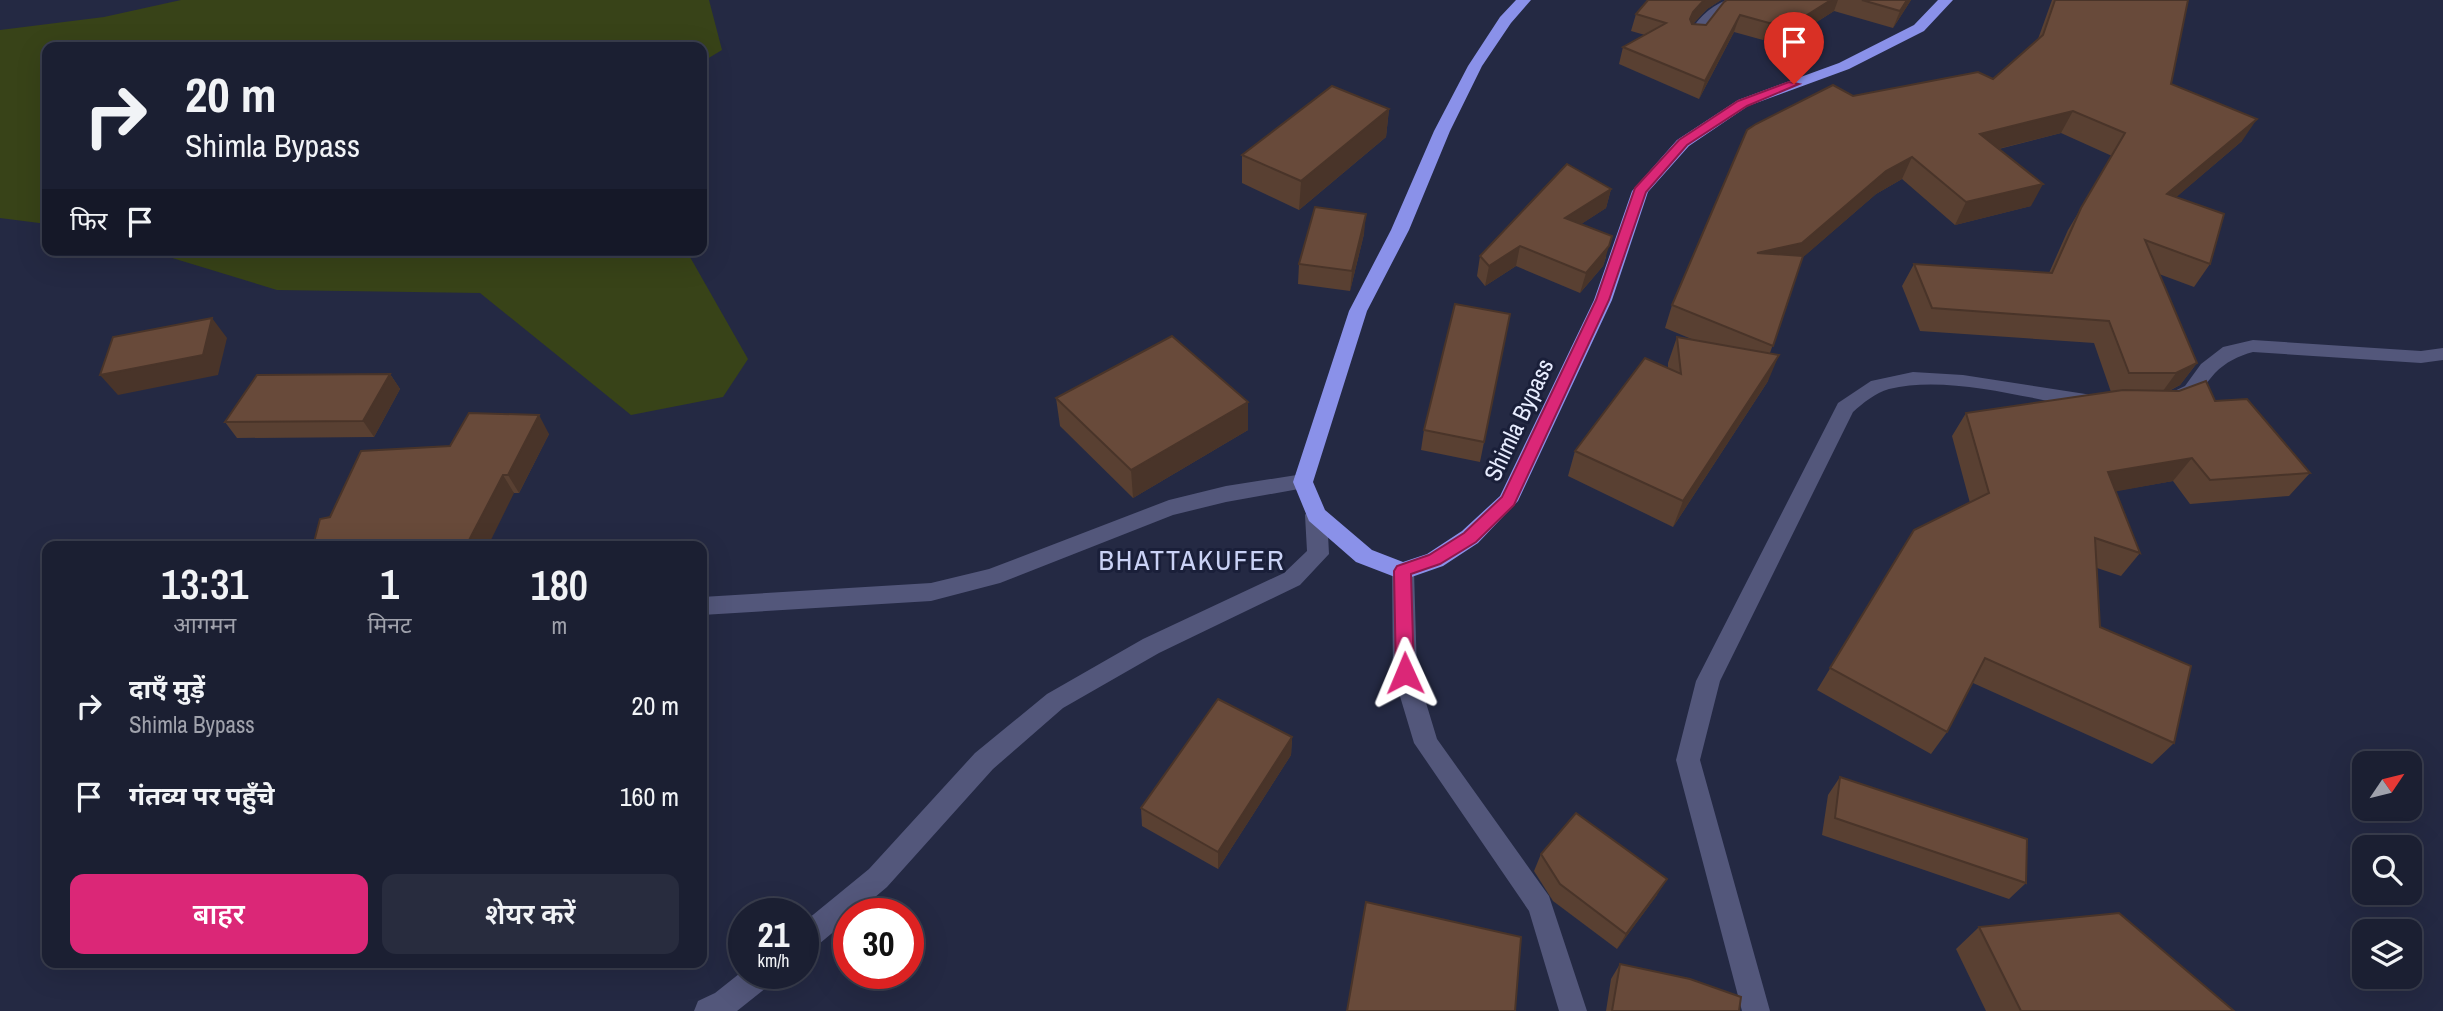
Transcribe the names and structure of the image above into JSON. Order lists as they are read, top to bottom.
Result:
{
  "streets": {
    "highway": ["Shimla Bypass"]
  },
  "districts": ["BHATTAKUFER"],
  "north": "top right",
  "page": {
    "turn": ["20 m", "Shimla Bypass"],
    "then": "फिर",
    "eta": [
      "13:31",
      "आगमन",
      "1",
      "मिनट",
      "180",
      "m"
    ],
    "list": [
      {
        "name": "दाएँ मुड़ें",
        "note": "Shimla Bypass",
        "value": "20 m"
      },
      {
        "name": "गंतव्य पर पहुँचे",
        "value": "160 m"
      }
    ],
    "buttons": ["बाहर", "शेयर करें"],
    "speed": "21 km/h",
    "limit": "30"
  }
}
